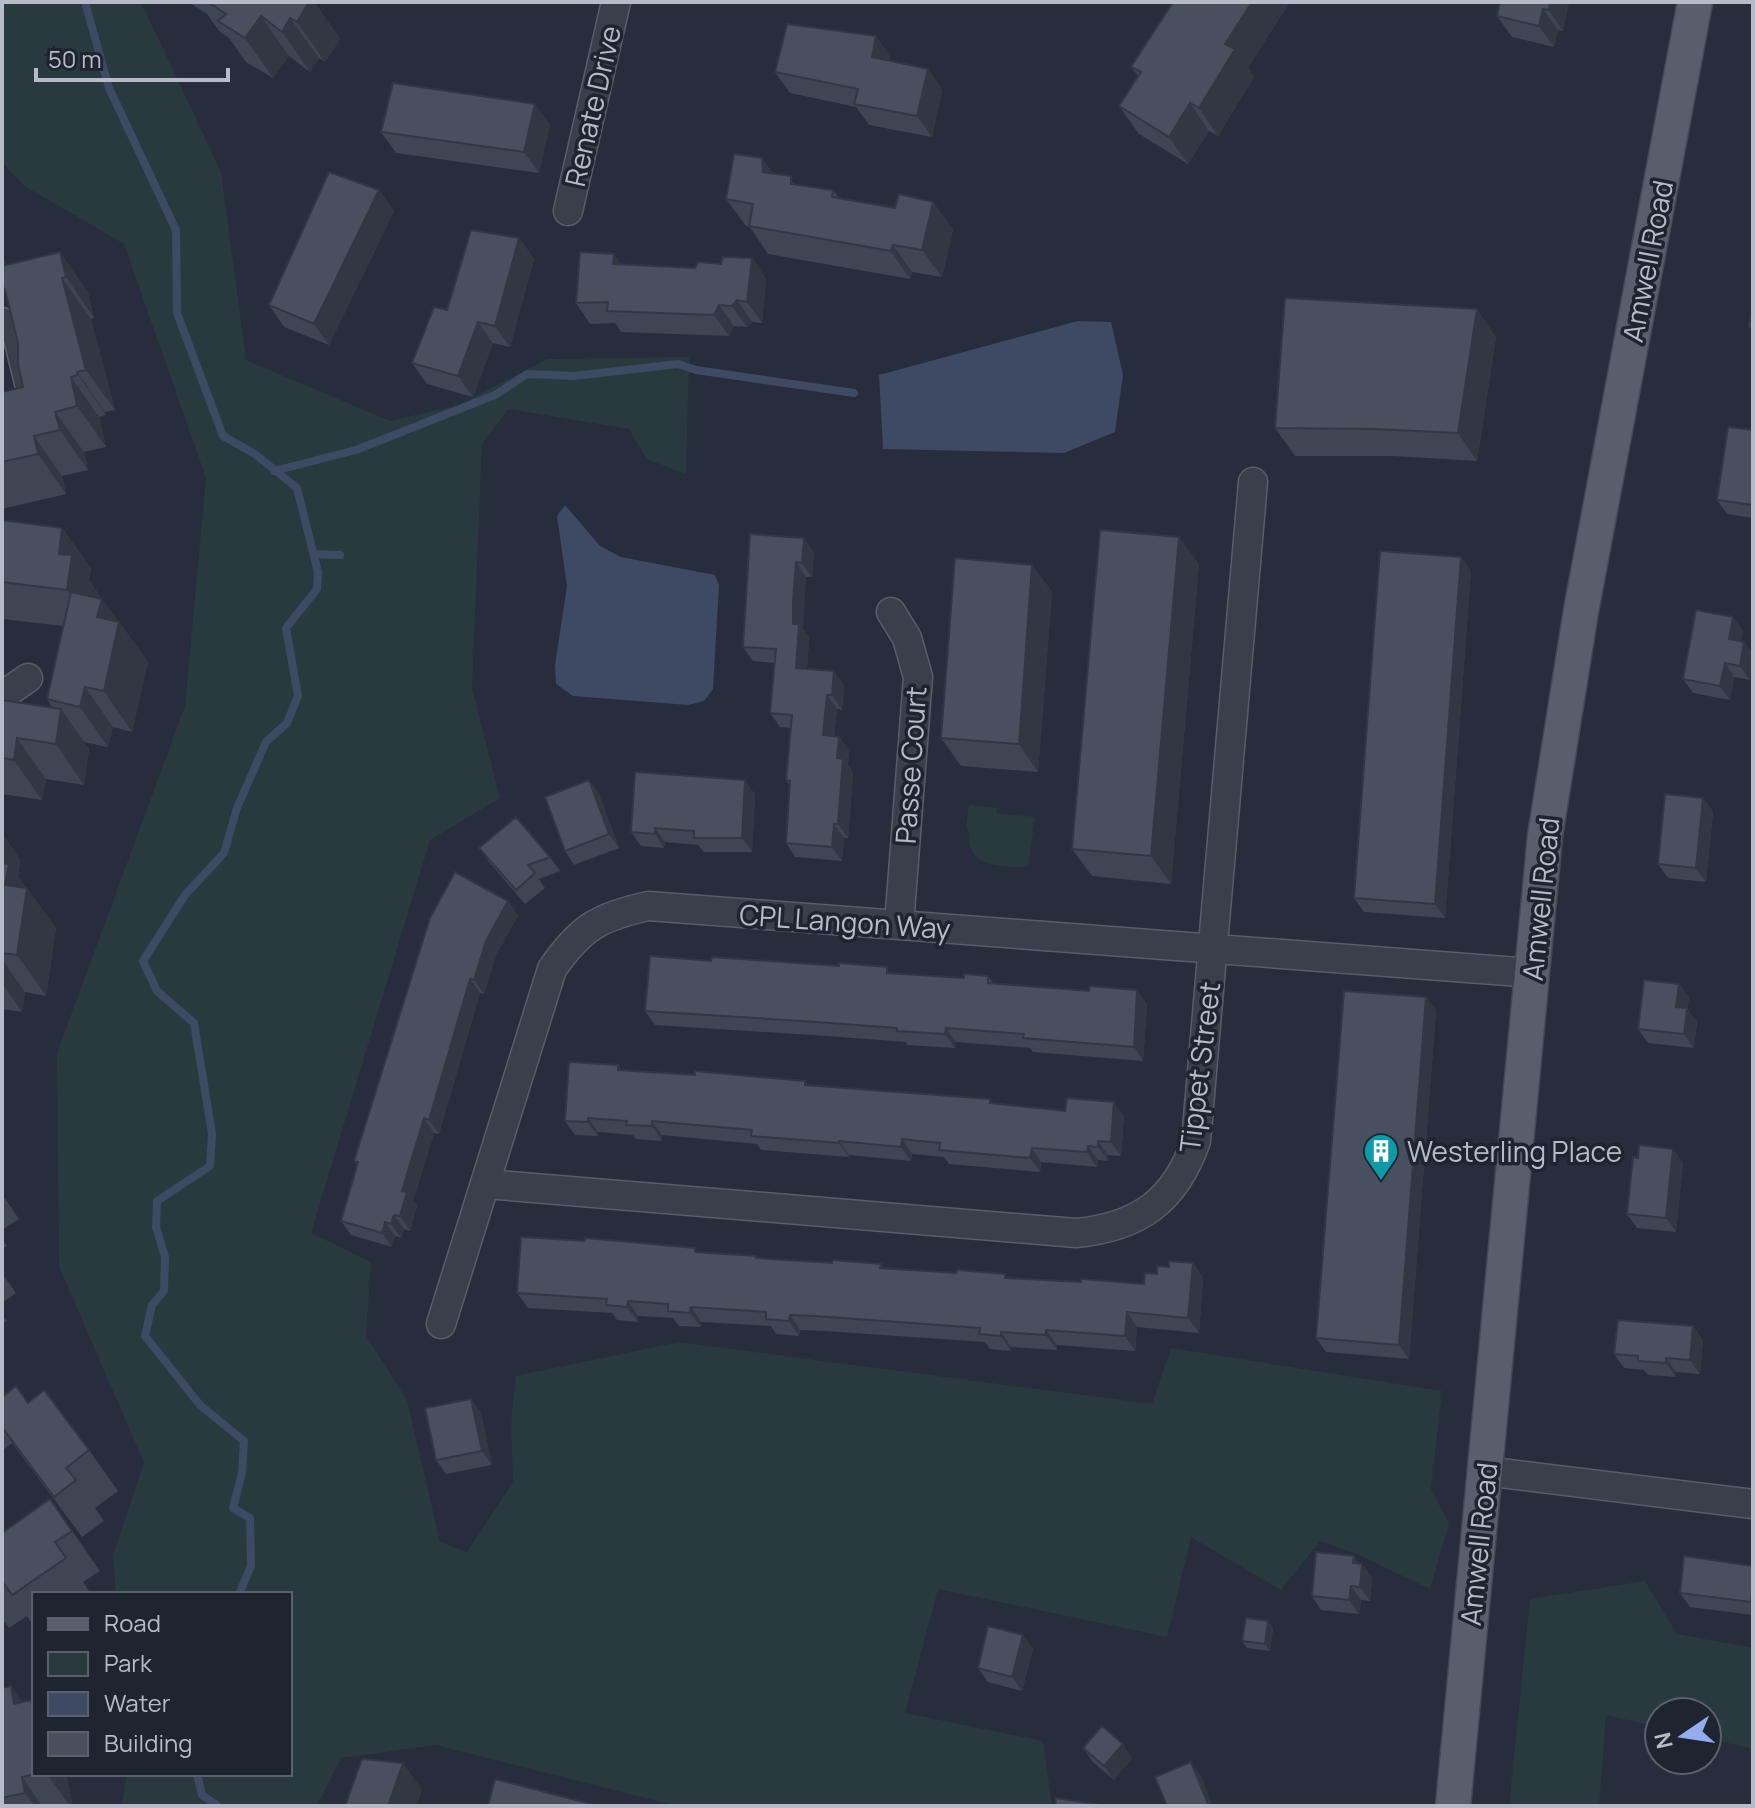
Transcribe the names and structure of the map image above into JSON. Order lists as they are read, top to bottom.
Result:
{
  "streets": {
    "main road": ["Amwell Road"],
    "street": [
      "Renate Drive",
      "Passe Court",
      "CPL Langon Way",
      "Tippet Street"
    ]
  },
  "crossings": [
    ["Amwell Road", "CPL Langon Way"],
    ["Passe Court", "CPL Langon Way"],
    ["CPL Langon Way", "Tippet Street"]
  ],
  "places": {
    "building": ["Westerling Place"]
  },
  "legend": [
    "Road",
    "Park",
    "Water",
    "Building"
  ],
  "scale_bar": "50 m",
  "north": "left"
}
